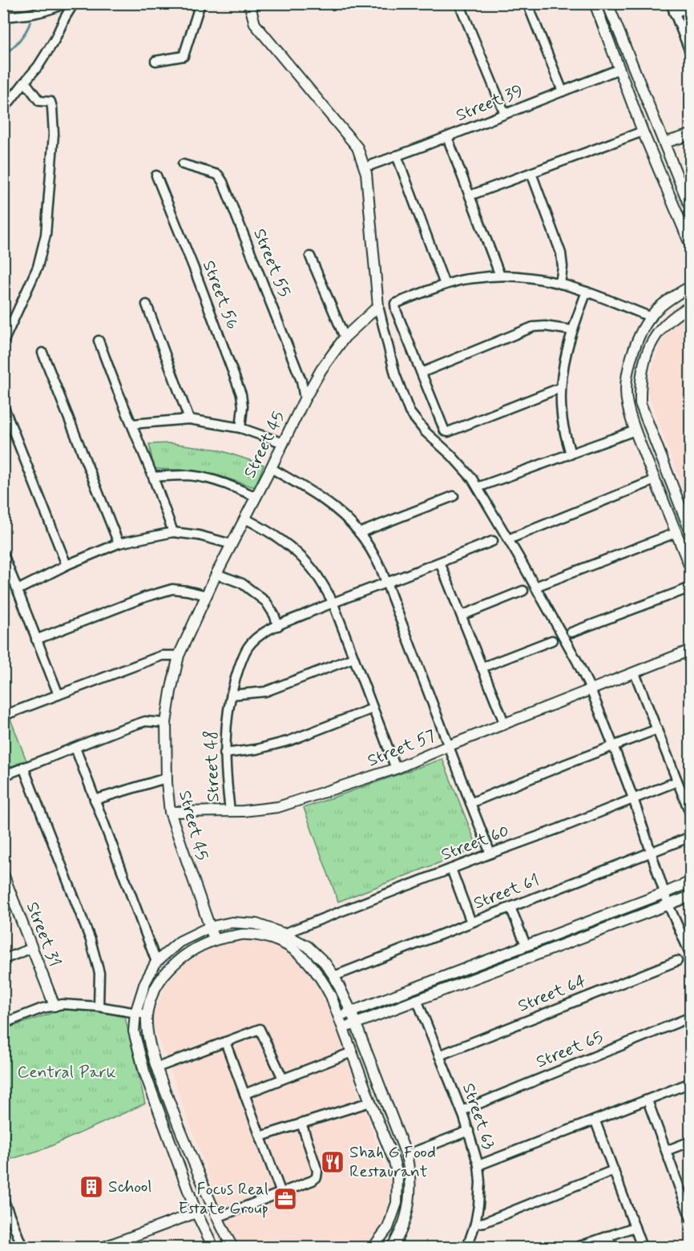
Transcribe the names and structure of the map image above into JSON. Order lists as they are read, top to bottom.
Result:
{
  "streets": {
    "street": [
      "Street 39",
      "Street 55",
      "Street 56",
      "Street 45",
      "Street 57",
      "Street 48",
      "Street 60",
      "Street 61",
      "Street 31",
      "Street 64",
      "Street 65",
      "Street 63"
    ]
  },
  "crossings": [
    ["Street 55", "Street 45"],
    ["Street 45", "Street 57"],
    ["Street 57", "Street 48"],
    ["Street 64", "Street 63"],
    ["Street 65", "Street 63"]
  ],
  "parks": ["Central Park"],
  "places": {
    "restaurant": ["Shah G Food Restaurant"],
    "building": ["School"],
    "office": ["Focus Real Estate Group"]
  }
}
